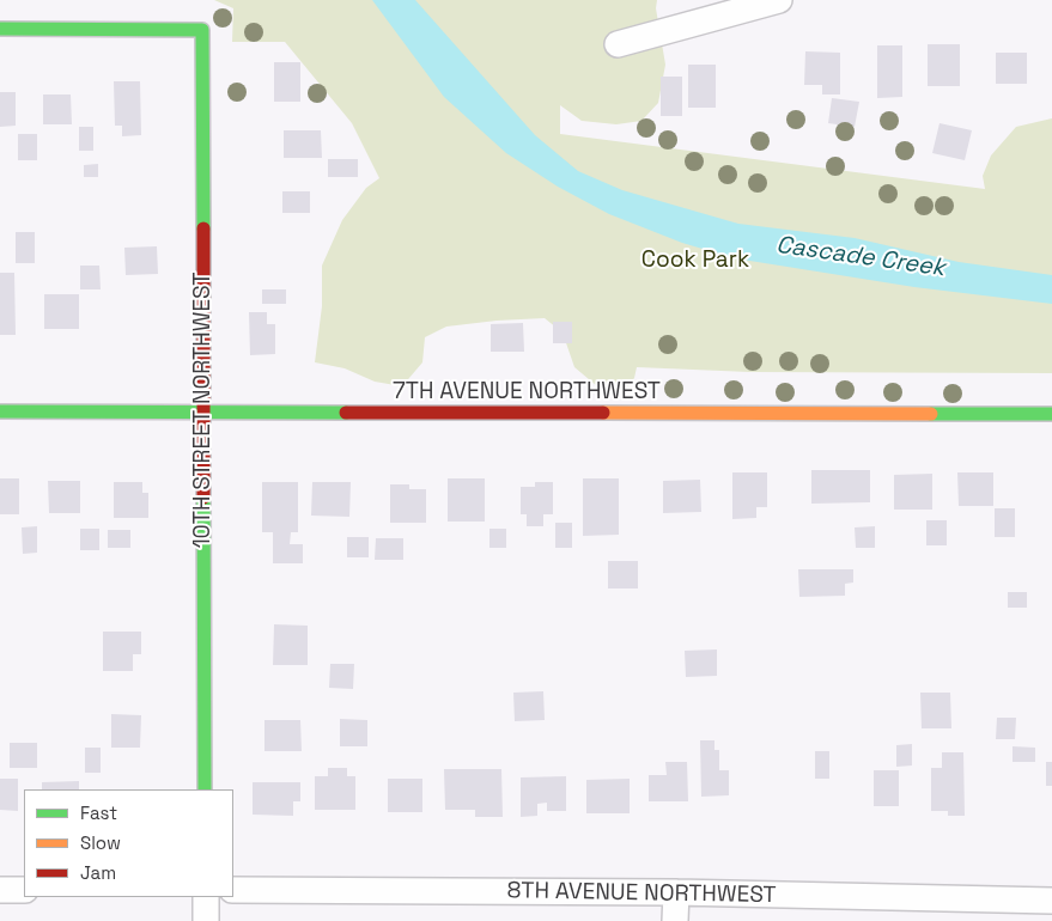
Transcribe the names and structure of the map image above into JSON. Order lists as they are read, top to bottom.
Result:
{
  "streets": {
    "street": ["7TH AVENUE NORTHWEST", "10TH STREET NORTHWEST", "8TH AVENUE NORTHWEST"]
  },
  "crossings": [
    ["7TH AVENUE NORTHWEST", "10TH STREET NORTHWEST"]
  ],
  "water": ["Cascade Creek"],
  "parks": ["Cook Park"],
  "legend": ["Fast", "Slow", "Jam"]
}
